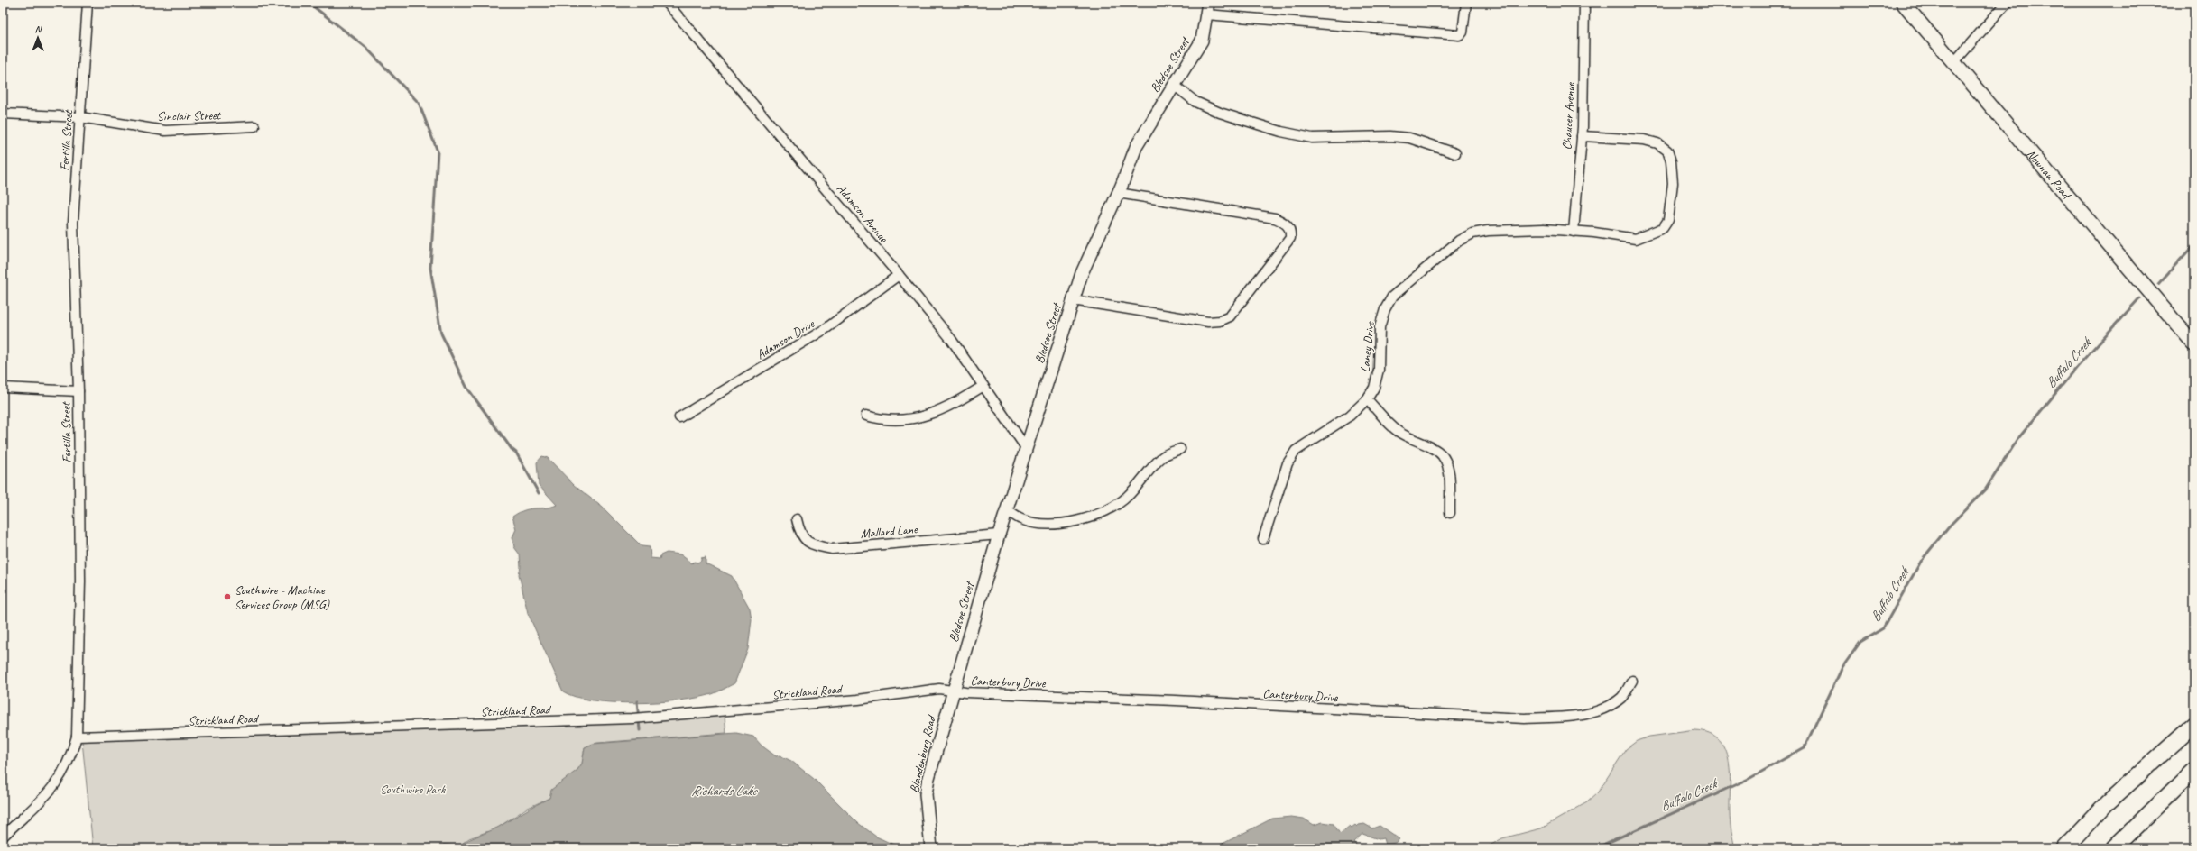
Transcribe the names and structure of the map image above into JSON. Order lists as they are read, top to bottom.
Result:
{
  "streets": {
    "main road": ["Newnan Road"],
    "street": [
      "Bledsoe Street",
      "Sinclair Street",
      "Chaucer Avenue",
      "Fertilla Street",
      "Adamson Avenue",
      "Adamson Drive",
      "Laney Drive",
      "Mallard Lane",
      "Canterbury Drive",
      "Strickland Road",
      "Blandenburg Road"
    ]
  },
  "crossings": [
    ["Bledsoe Street", "Adamson Avenue"],
    ["Bledsoe Street", "Mallard Lane"],
    ["Bledsoe Street", "Canterbury Drive"],
    ["Bledsoe Street", "Strickland Road"],
    ["Bledsoe Street", "Blandenburg Road"],
    ["Sinclair Street", "Fertilla Street"],
    ["Chaucer Avenue", "Laney Drive"],
    ["Fertilla Street", "Strickland Road"],
    ["Adamson Avenue", "Adamson Drive"],
    ["Canterbury Drive", "Strickland Road"],
    ["Canterbury Drive", "Blandenburg Road"],
    ["Strickland Road", "Blandenburg Road"]
  ],
  "water": ["Buffalo Creek", "Richards Lake"],
  "parks": ["Southwire Park"],
  "places": ["Southwire - Machine Services Group (MSG)"],
  "north": "top"
}
